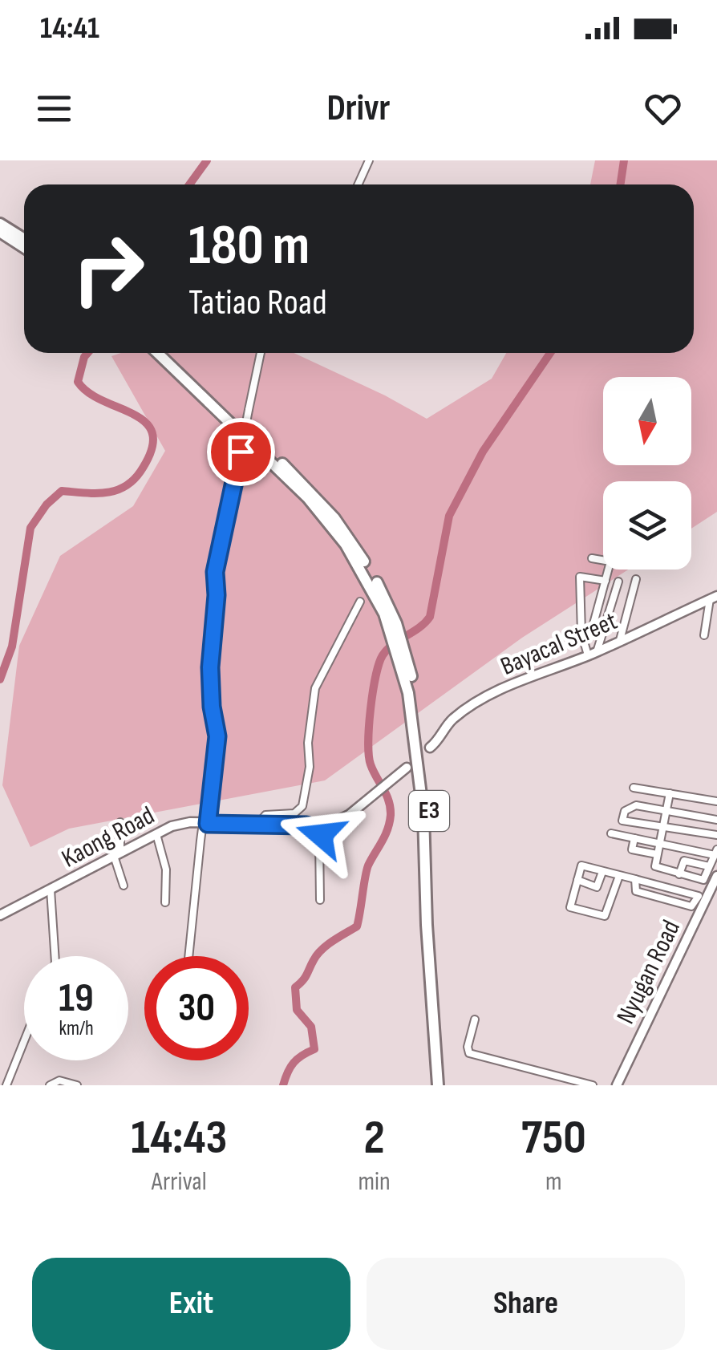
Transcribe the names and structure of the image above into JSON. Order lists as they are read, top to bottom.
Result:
{
  "streets": {
    "highway": ["E3"],
    "main road": ["Bayacal Street", "Kaong Road", "Nyugan Road"]
  },
  "north": "bottom",
  "page": {
    "status": "14:41",
    "header": "Drivr",
    "turn": ["180 m", "Tatiao Road"],
    "speed": "19 km/h",
    "limit": "30",
    "eta": [
      "14:43",
      "Arrival",
      "2",
      "min",
      "750",
      "m"
    ],
    "buttons": ["Exit", "Share"]
  }
}
